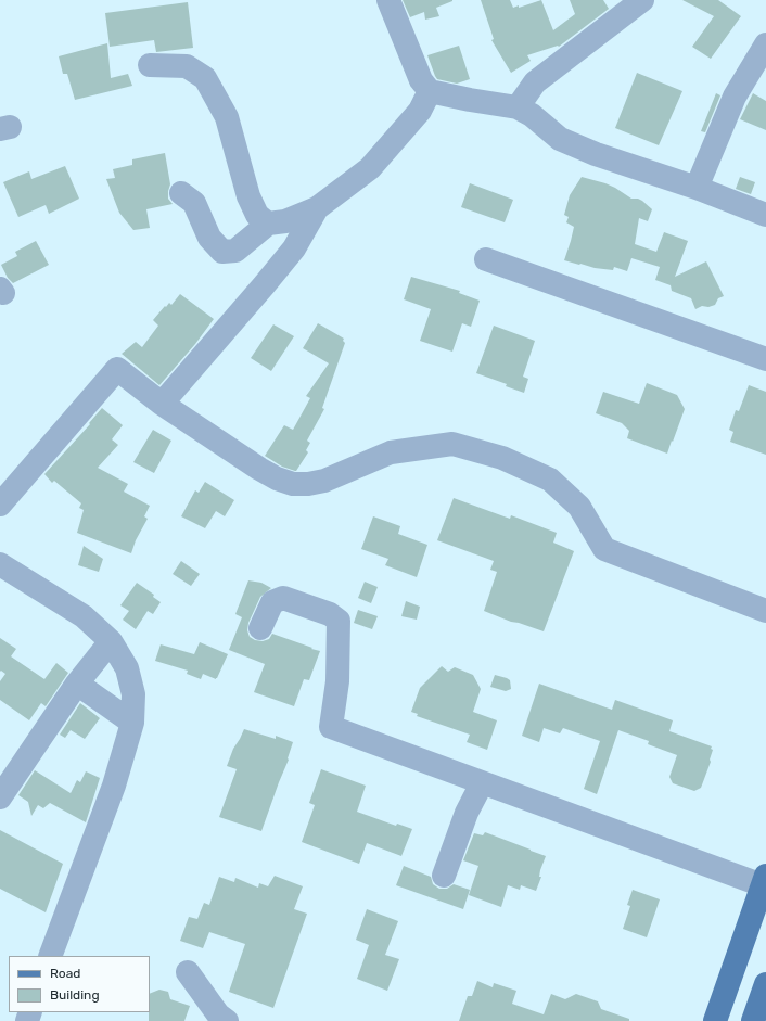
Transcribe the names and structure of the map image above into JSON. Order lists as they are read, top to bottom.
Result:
{
  "legend": ["Road", "Building"]
}
